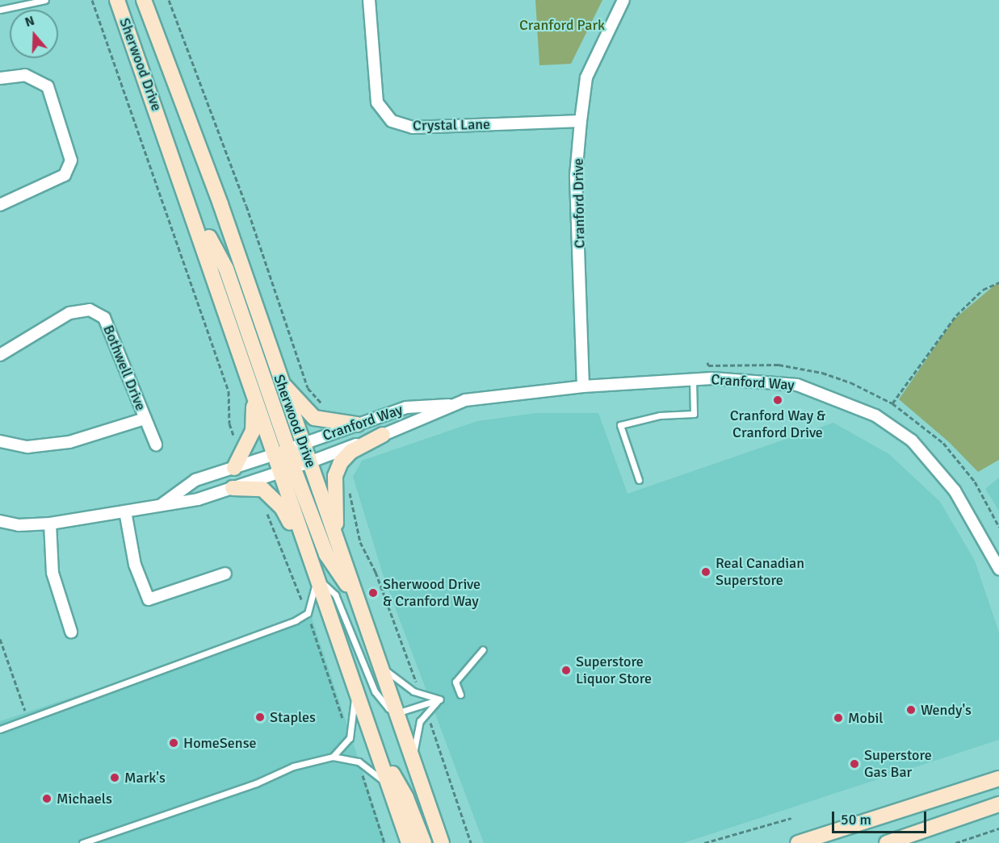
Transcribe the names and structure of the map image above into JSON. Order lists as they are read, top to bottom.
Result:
{
  "streets": {
    "main road": ["Sherwood Drive"],
    "street": [
      "Crystal Lane",
      "Cranford Drive",
      "Bothwell Drive",
      "Cranford Way"
    ]
  },
  "crossings": [
    ["Sherwood Drive", "Cranford Way"],
    ["Crystal Lane", "Cranford Drive"],
    ["Cranford Drive", "Cranford Way"]
  ],
  "parks": ["Cranford Park"],
  "places": [
    "Cranford Way & Cranford Drive",
    "Real Canadian Superstore",
    "Sherwood Drive & Cranford Way",
    "Superstore Liquor Store",
    "Wendy's",
    "Staples",
    "Mobil",
    "HomeSense",
    "Superstore Gas Bar",
    "Mark's",
    "Michaels"
  ],
  "scale_bar": "50 m",
  "north": "top"
}
